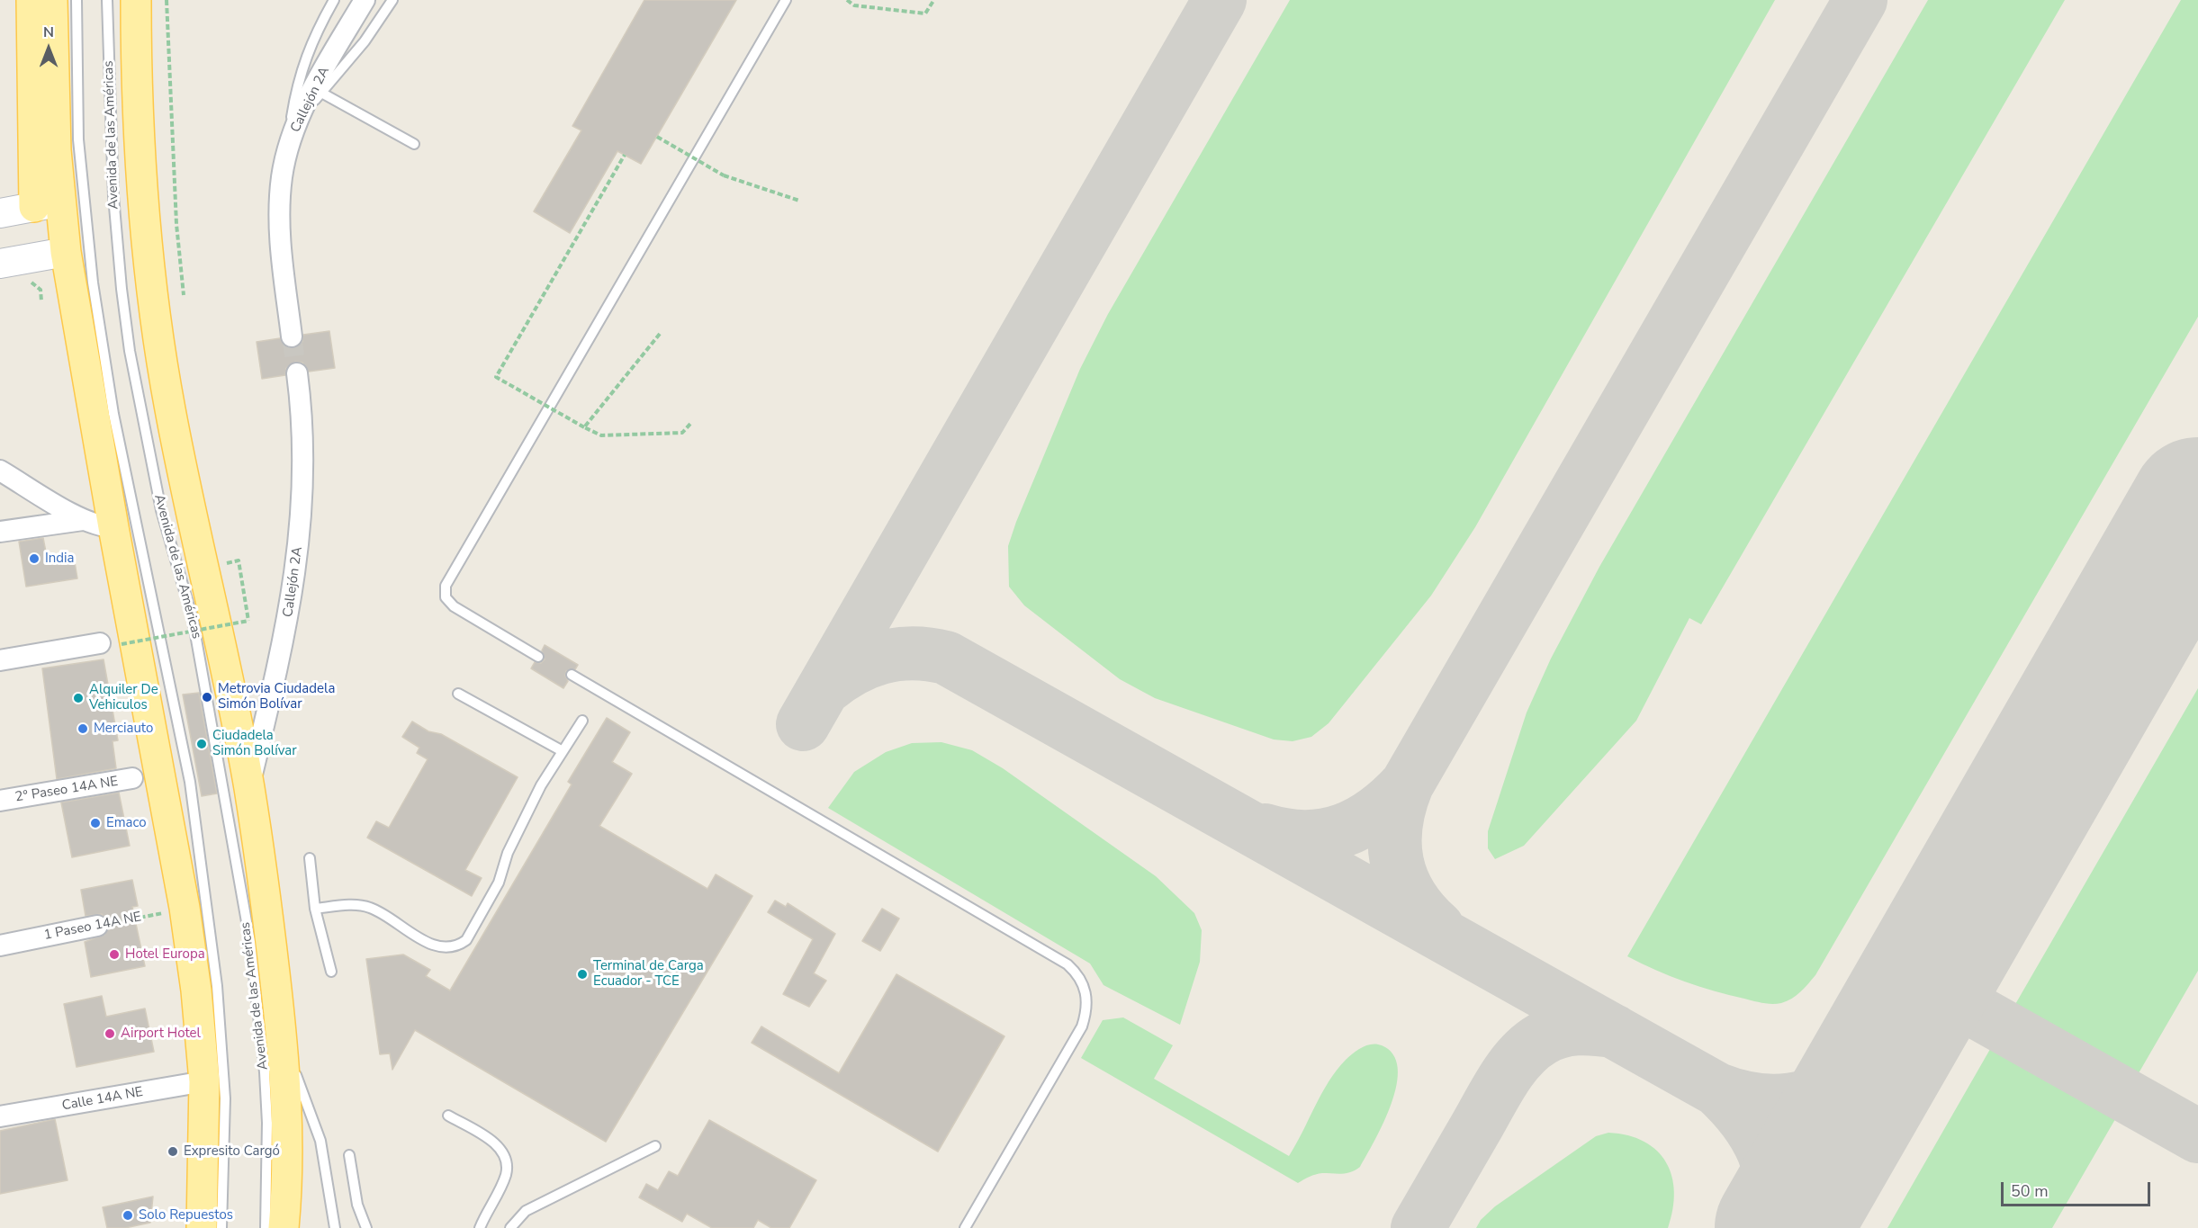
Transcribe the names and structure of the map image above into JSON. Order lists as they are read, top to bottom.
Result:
{
  "streets": {
    "main road": ["Avenida de las Américas"],
    "street": [
      "Callejón 2A",
      "2° Paseo 14A NE",
      "1 Paseo 14A NE",
      "Calle 14A NE"
    ]
  },
  "crossings": [
    ["Callejón 2A", "Avenida de las Américas"],
    ["Avenida de las Américas", "1 Paseo 14A NE"],
    ["Avenida de las Américas", "Calle 14A NE"]
  ],
  "places": [
    "India",
    "Metrovia Ciudadela Simón Bolívar",
    "Alquiler De Vehiculos",
    "Merciauto",
    "Ciudadela Simón Bolívar",
    "Emaco",
    "Hotel Europa",
    "Terminal de Carga Ecuador - TCE",
    "Airport Hotel",
    "Expresito Cargó",
    "Solo Repuestos"
  ],
  "scale_bar": "50 m",
  "north": "top"
}
